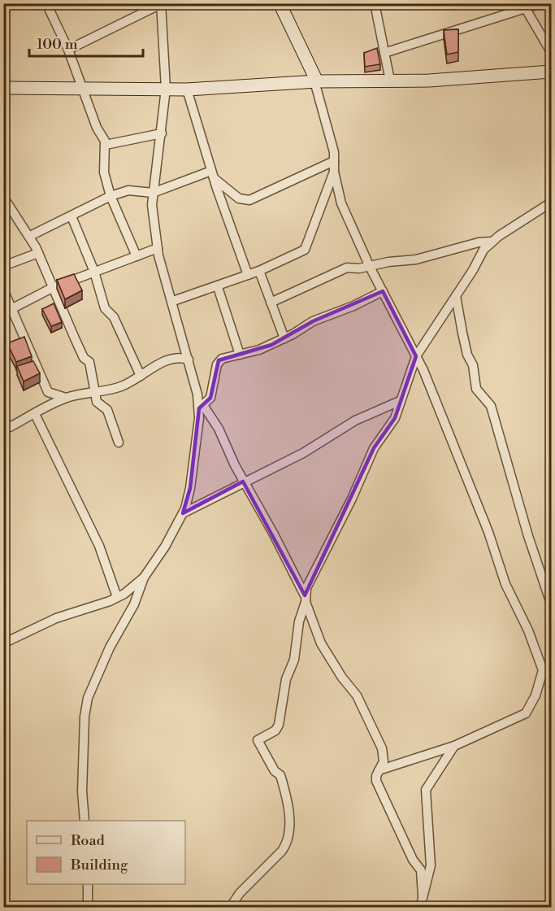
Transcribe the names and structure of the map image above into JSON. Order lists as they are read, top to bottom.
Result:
{
  "legend": ["Road", "Building"],
  "scale_bar": "100 m"
}
